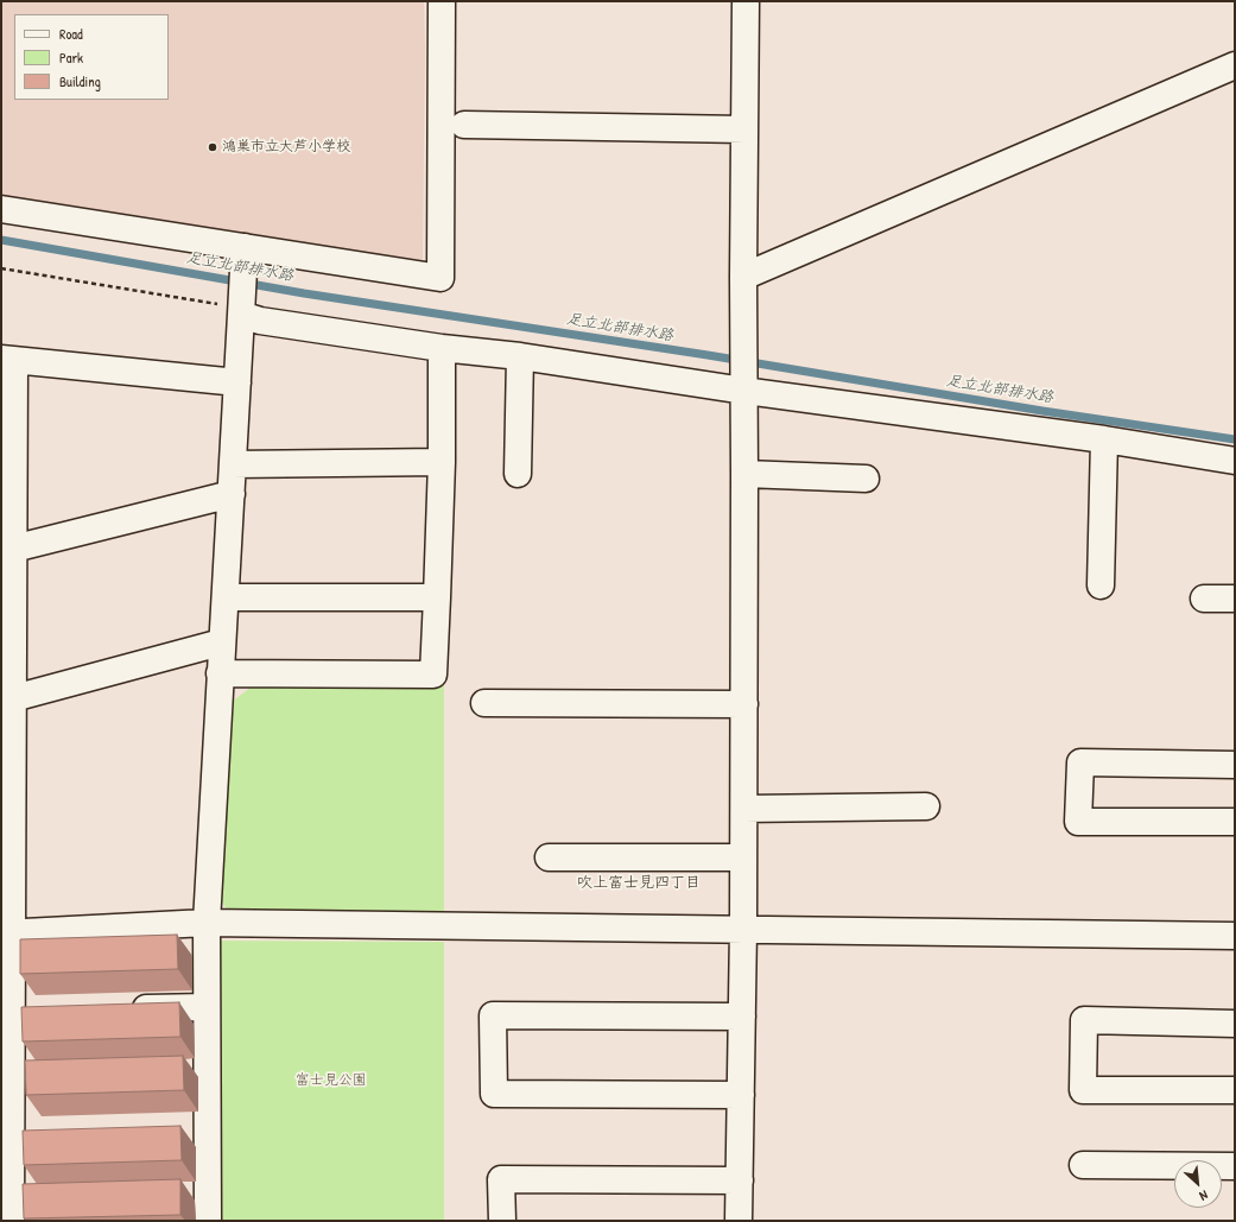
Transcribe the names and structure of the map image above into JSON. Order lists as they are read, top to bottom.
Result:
{
  "districts": ["吹上富士見四丁目"],
  "water": ["足立北部排水路"],
  "parks": ["富士見公園"],
  "places": ["鴻巣市立大芦小学校"],
  "legend": ["Road", "Park", "Building"],
  "north": "bottom right"
}
